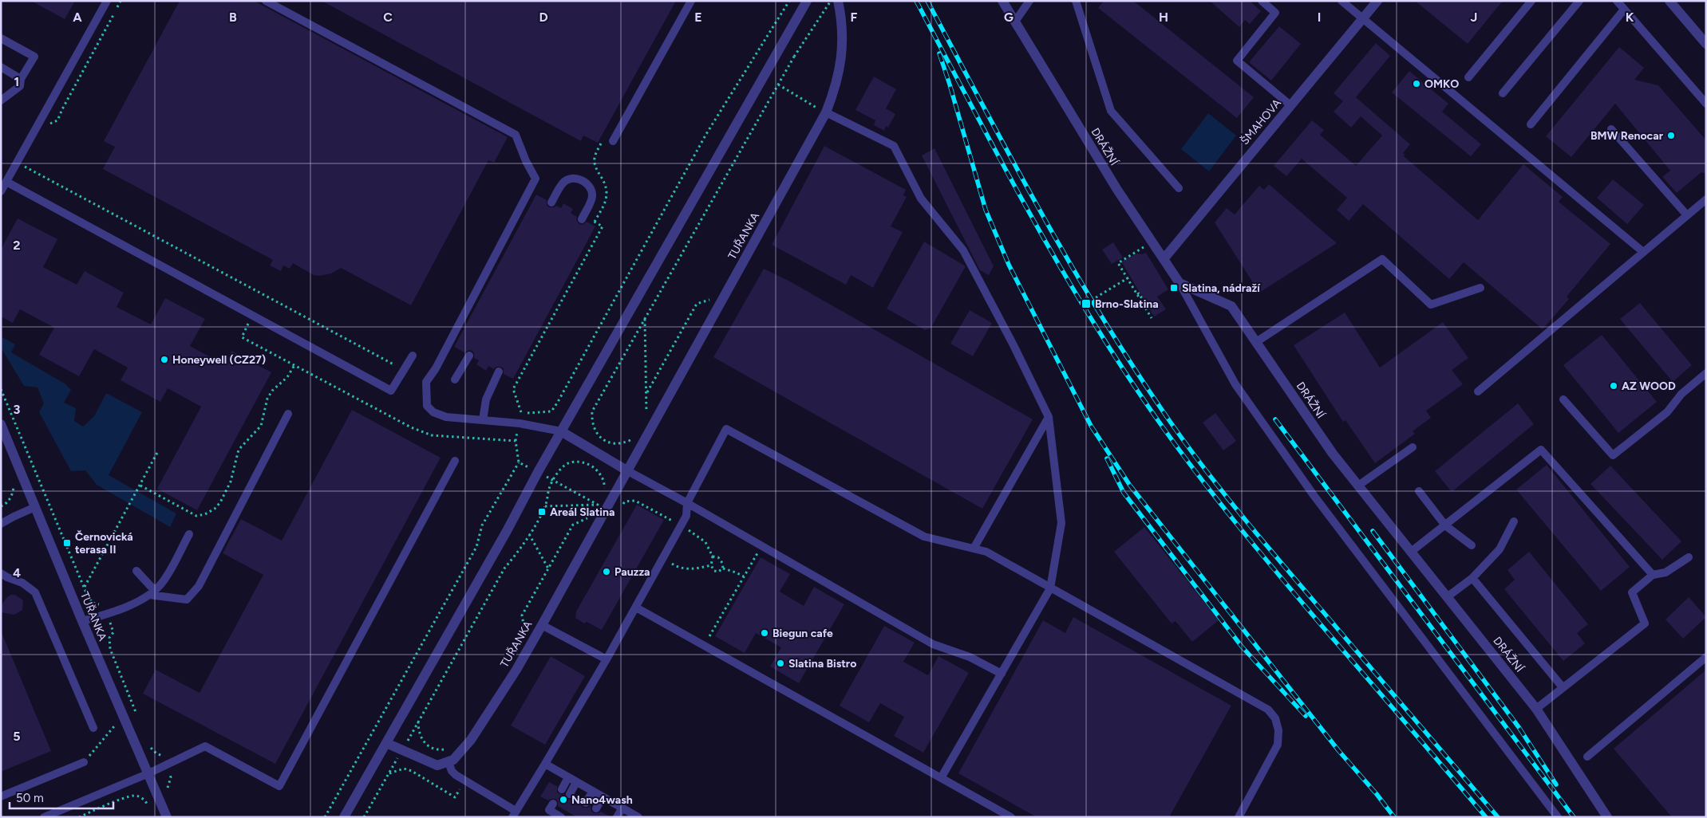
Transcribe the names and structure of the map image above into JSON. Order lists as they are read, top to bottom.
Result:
{
  "streets": {
    "street": ["ŠMAHOVA", "DRÁŽNÍ", "TUŘANKA"]
  },
  "crossings": [
    ["ŠMAHOVA", "DRÁŽNÍ"]
  ],
  "places": {
    "other": [
      "OMKO",
      "BMW Renocar",
      "Honeywell (CZ27)",
      "AZ WOOD",
      "Pauzza",
      "Biegun cafe",
      "Slatina Bistro",
      "Nano4wash"
    ],
    "transit": [
      "Slatina, nádraží",
      "Brno-Slatina",
      "Areál Slatina",
      "Černovická terasa II"
    ]
  },
  "scale_bar": "50 m",
  "grid": {
    "columns": [
      "A",
      "B",
      "C",
      "D",
      "E",
      "F",
      "G",
      "H",
      "I",
      "J",
      "K"
    ],
    "rows": [
      "1",
      "2",
      "3",
      "4",
      "5"
    ]
  }
}
